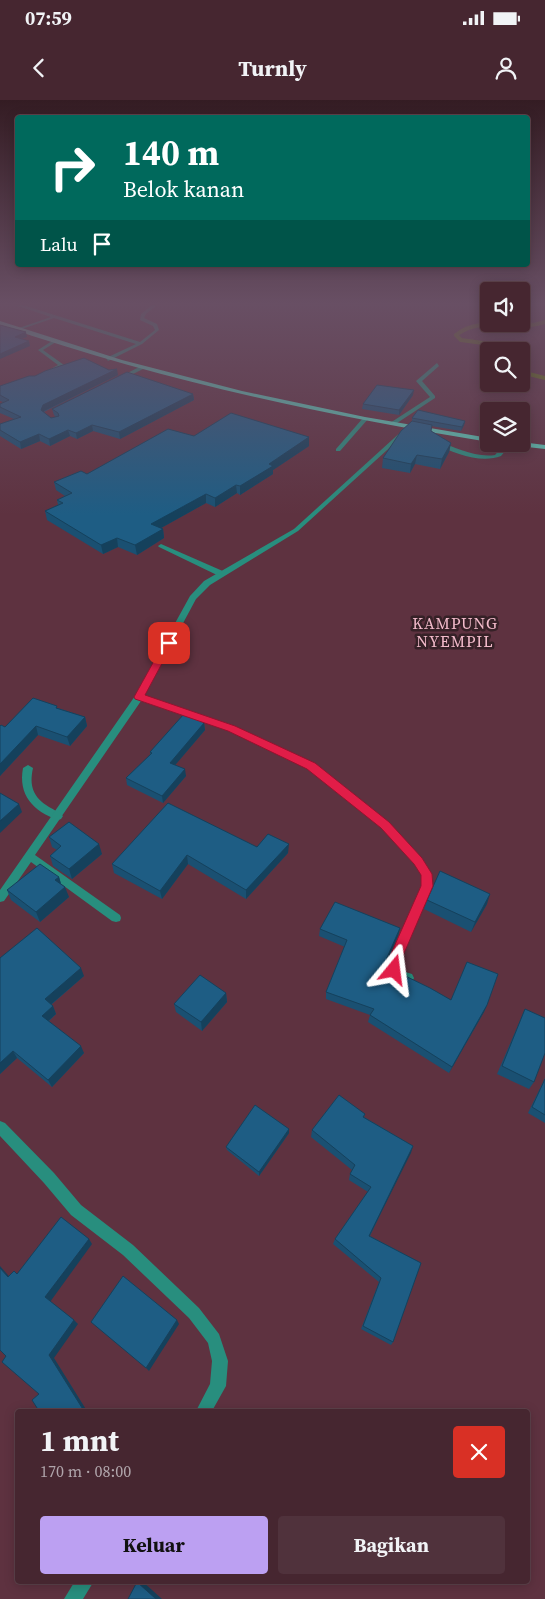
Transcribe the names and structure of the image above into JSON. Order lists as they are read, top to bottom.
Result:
{
  "districts": ["KAMPUNG NYEMPIL"],
  "page": {
    "status": "07:59",
    "header": "Turnly",
    "turn": ["140 m", "Belok kanan"],
    "then": "Lalu",
    "heading": ["1 mnt", "170 m · 08:00"],
    "buttons": ["Keluar", "Bagikan"]
  }
}
